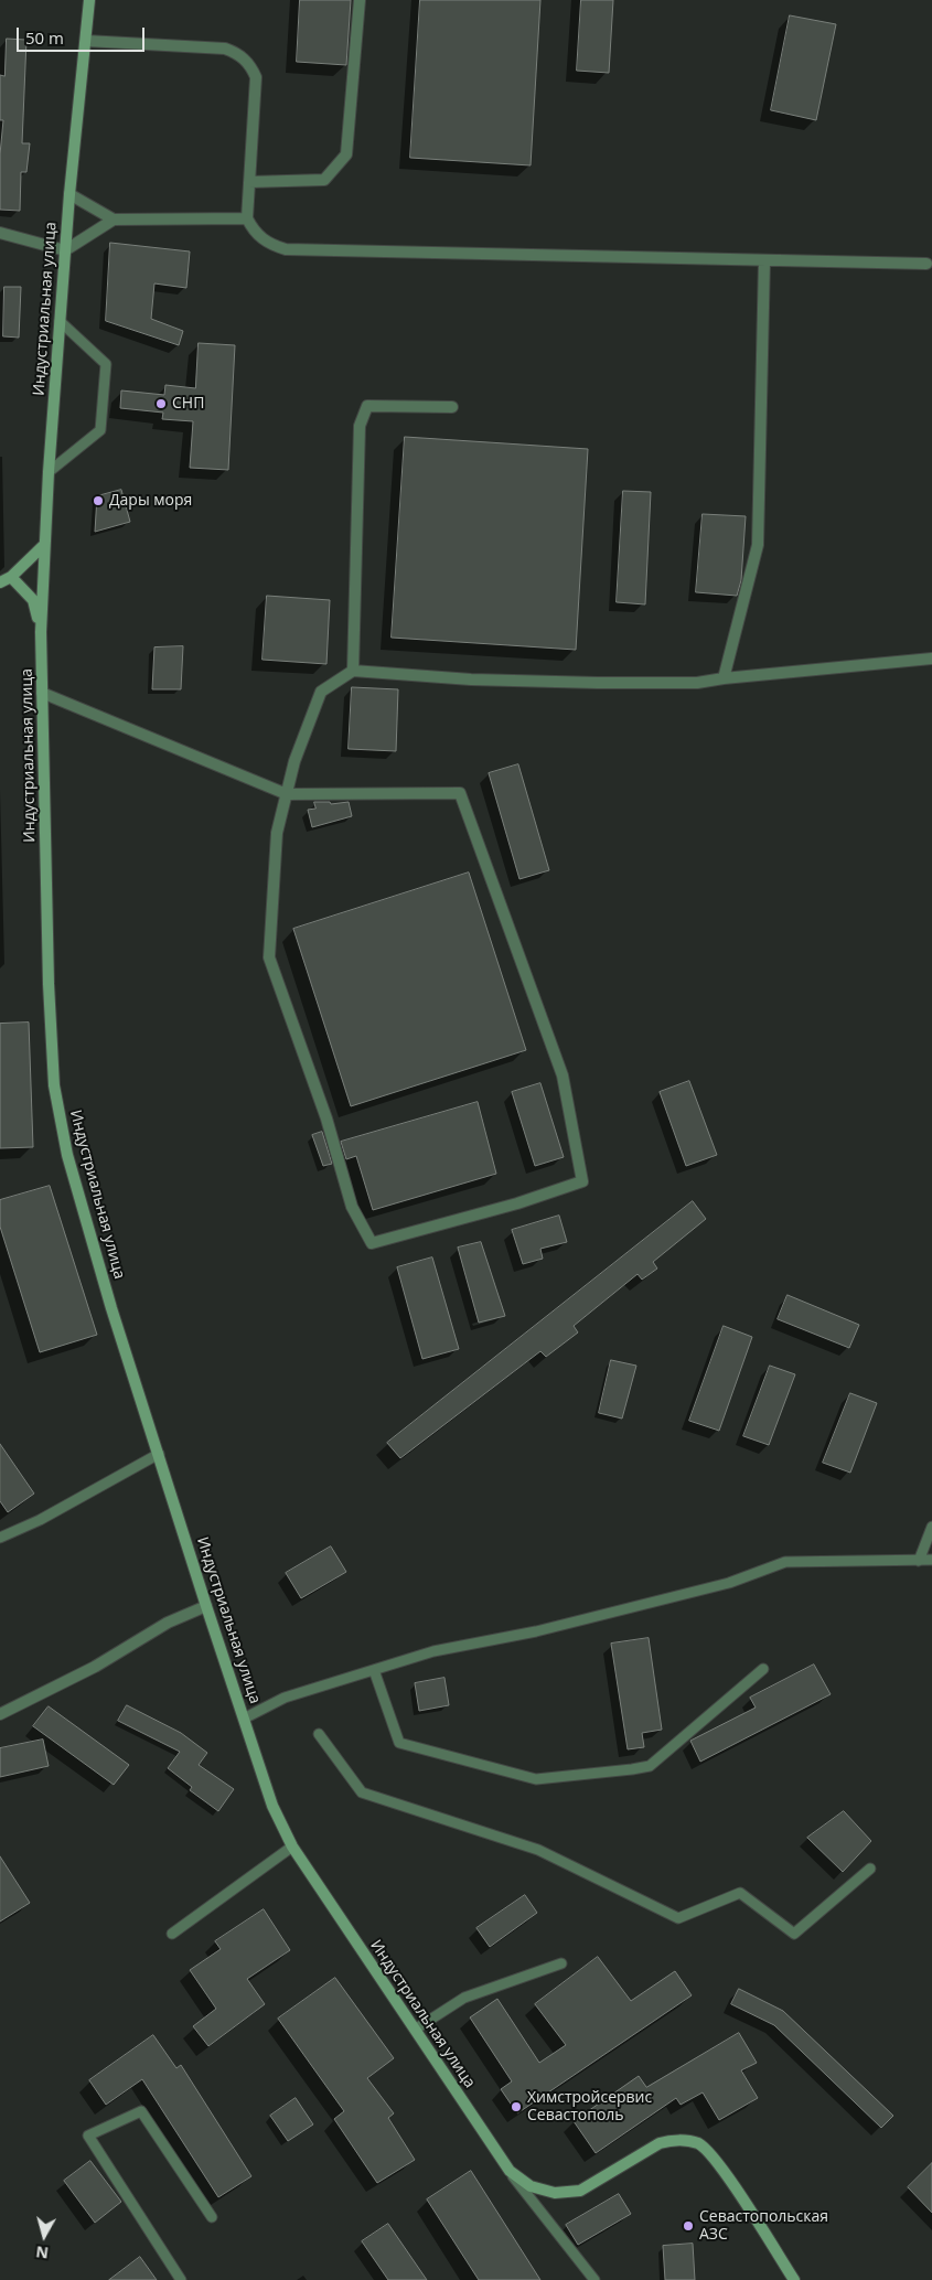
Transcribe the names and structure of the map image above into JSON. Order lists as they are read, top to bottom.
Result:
{
  "streets": {
    "main road": ["Индустриальная улица"]
  },
  "places": [
    "СНП",
    "Дары моря",
    "Химстройсервис Севастополь",
    "Севастопольская АЗС"
  ],
  "scale_bar": "50 m",
  "north": "bottom"
}
